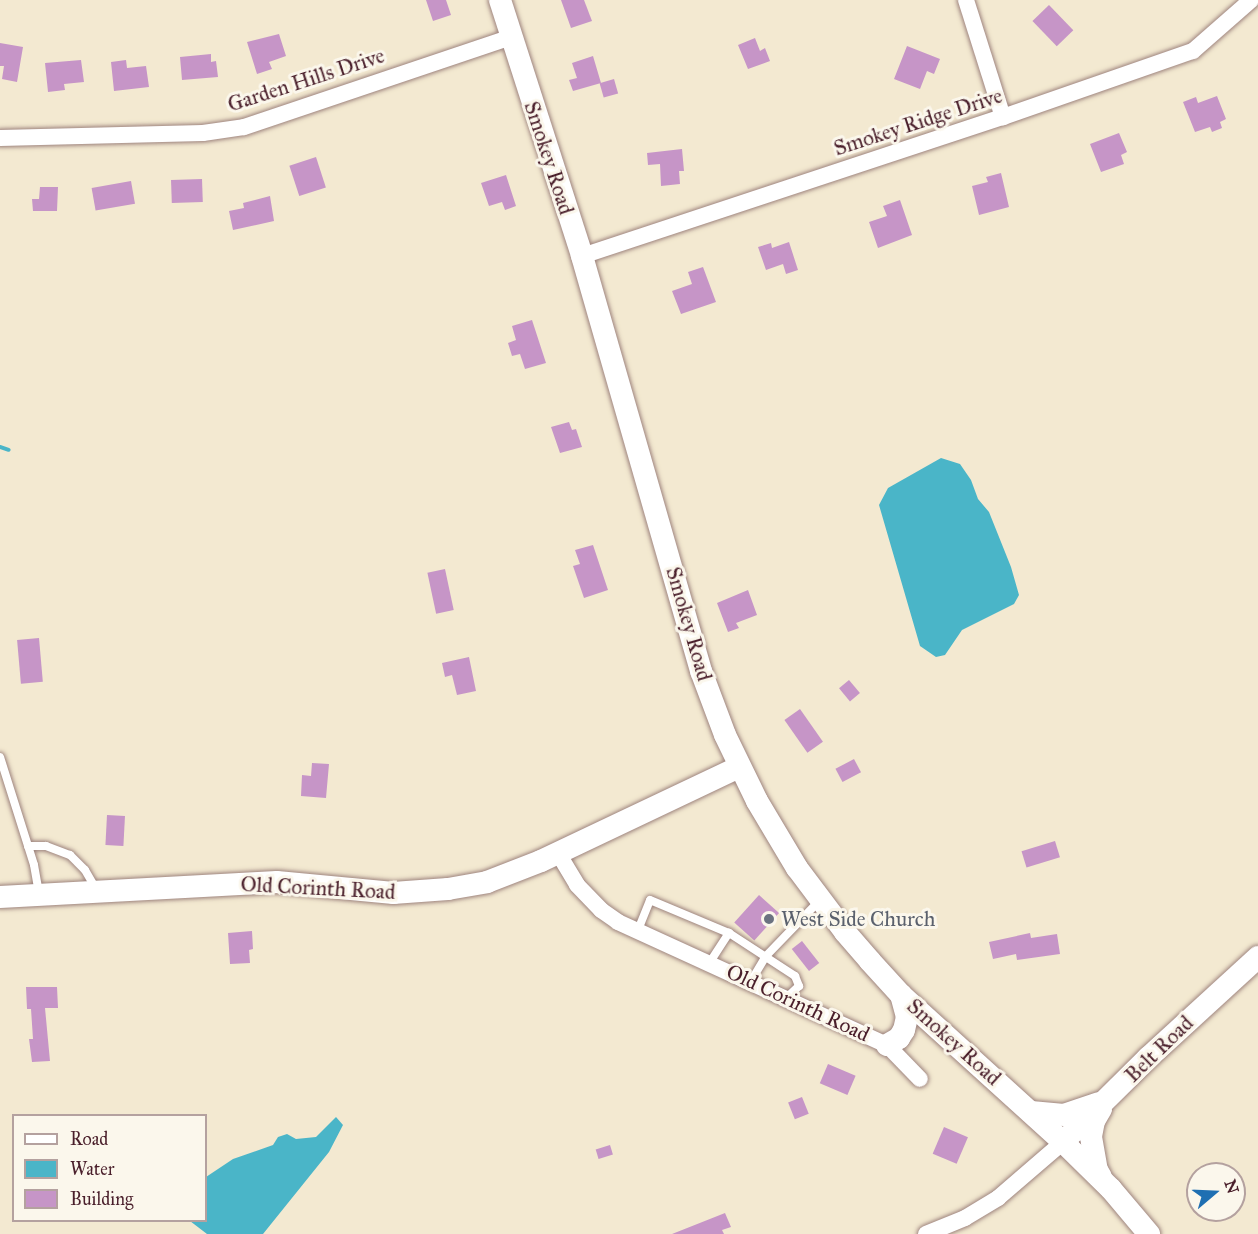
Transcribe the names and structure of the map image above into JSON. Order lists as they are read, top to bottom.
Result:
{
  "streets": {
    "street": [
      "Garden Hills Drive",
      "Smokey Ridge Drive",
      "Smokey Road",
      "Old Corinth Road",
      "Belt Road"
    ]
  },
  "crossings": [
    ["Garden Hills Drive", "Smokey Road"],
    ["Smokey Ridge Drive", "Smokey Road"],
    ["Smokey Road", "Old Corinth Road"],
    ["Smokey Road", "Belt Road"]
  ],
  "places": ["West Side Church"],
  "legend": ["Road", "Water", "Building"],
  "north": "right"
}
